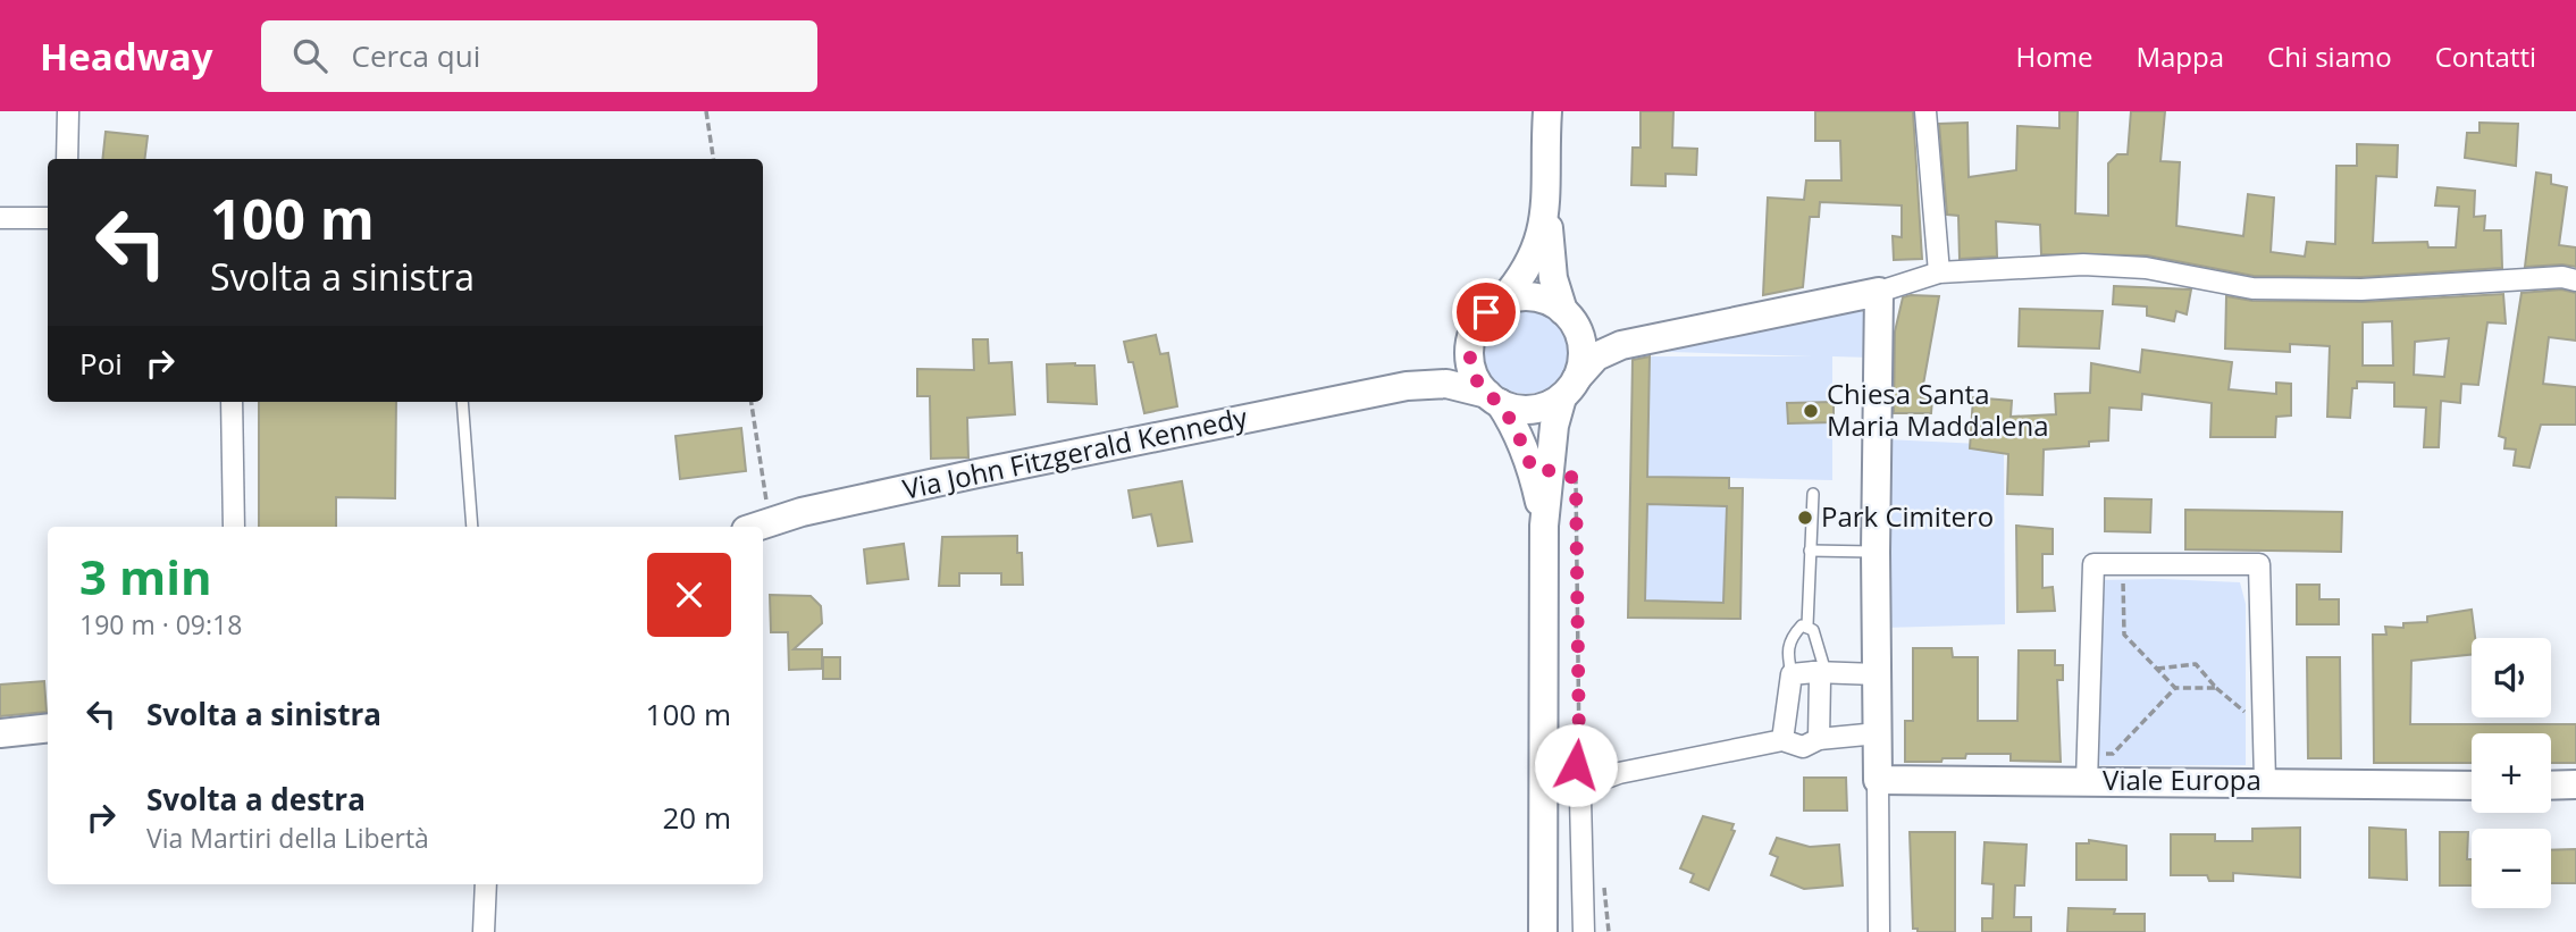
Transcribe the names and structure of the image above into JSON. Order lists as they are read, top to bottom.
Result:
{
  "streets": {
    "main road": ["Via John Fitzgerald Kennedy", "Viale Europa"]
  },
  "places": ["Chiesa Santa Maria Maddalena", "Park Cimitero"],
  "page": {
    "header": "Headway",
    "search": "Cerca qui",
    "nav": [
      "Home",
      "Mappa",
      "Chi siamo",
      "Contatti"
    ],
    "turn": ["100 m", "Svolta a sinistra"],
    "then": "Poi",
    "heading": ["3 min", "190 m · 09:18"],
    "map_buttons": ["+", "−"],
    "list": [
      {
        "name": "Svolta a sinistra",
        "value": "100 m"
      },
      {
        "name": "Svolta a destra",
        "note": "Via Martiri della Libertà",
        "value": "20 m"
      }
    ]
  }
}
